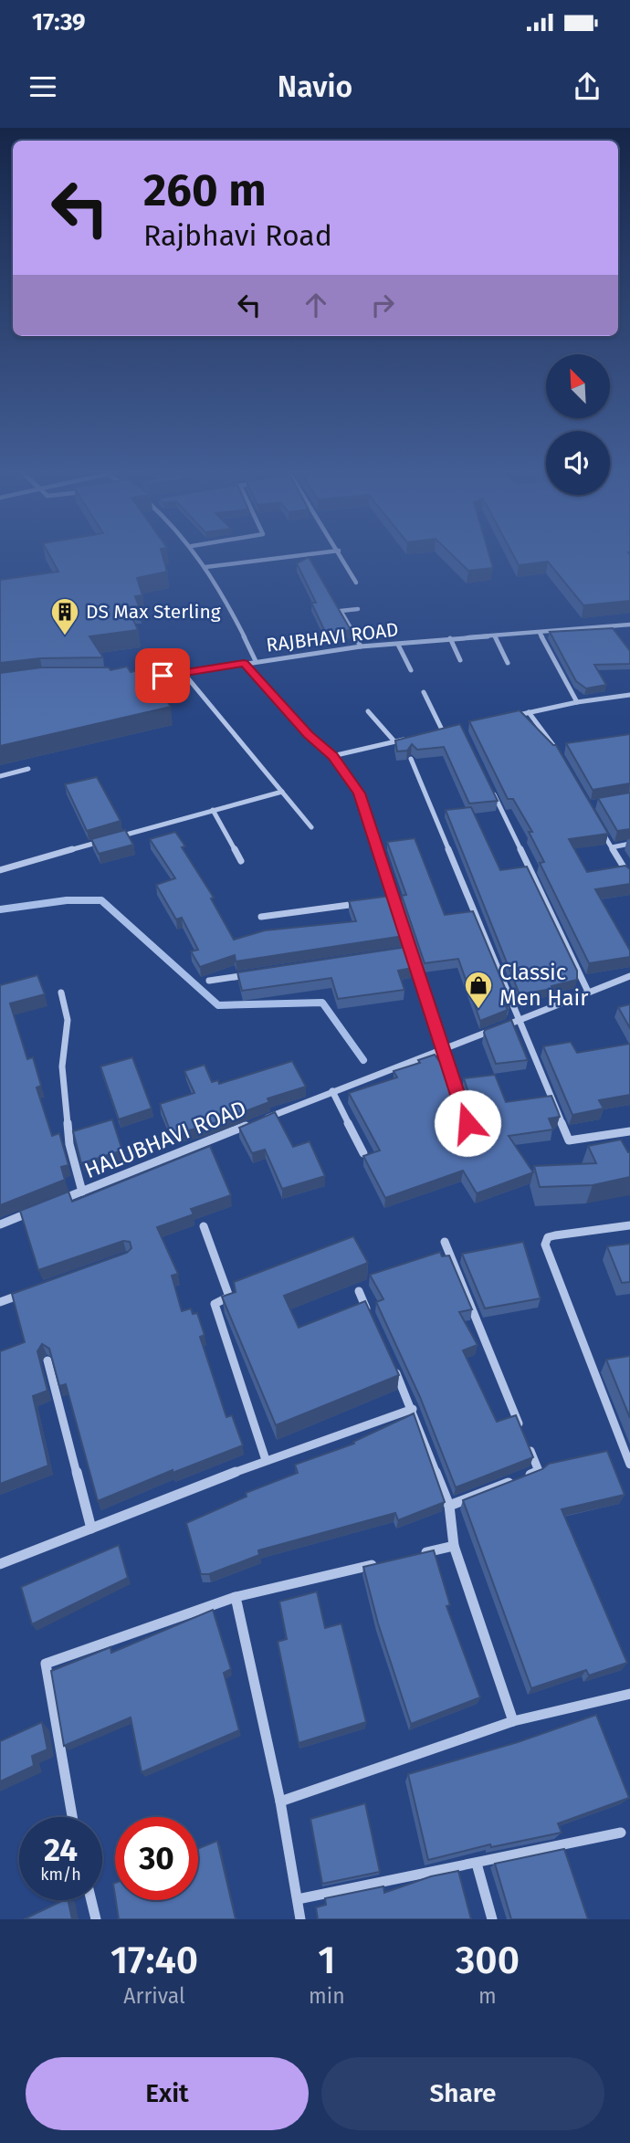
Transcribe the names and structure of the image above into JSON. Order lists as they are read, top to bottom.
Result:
{
  "streets": {
    "street": ["RAJBHAVI ROAD", "HALUBHAVI ROAD"]
  },
  "places": {
    "building": ["DS Max Sterling"],
    "shop": ["Classic Men Hair"]
  },
  "north": "top left",
  "page": {
    "status": "17:39",
    "header": "Navio",
    "turn": ["260 m", "Rajbhavi Road"],
    "speed": "24 km/h",
    "limit": "30",
    "eta": [
      "17:40",
      "Arrival",
      "1",
      "min",
      "300",
      "m"
    ],
    "buttons": ["Exit", "Share"]
  }
}
